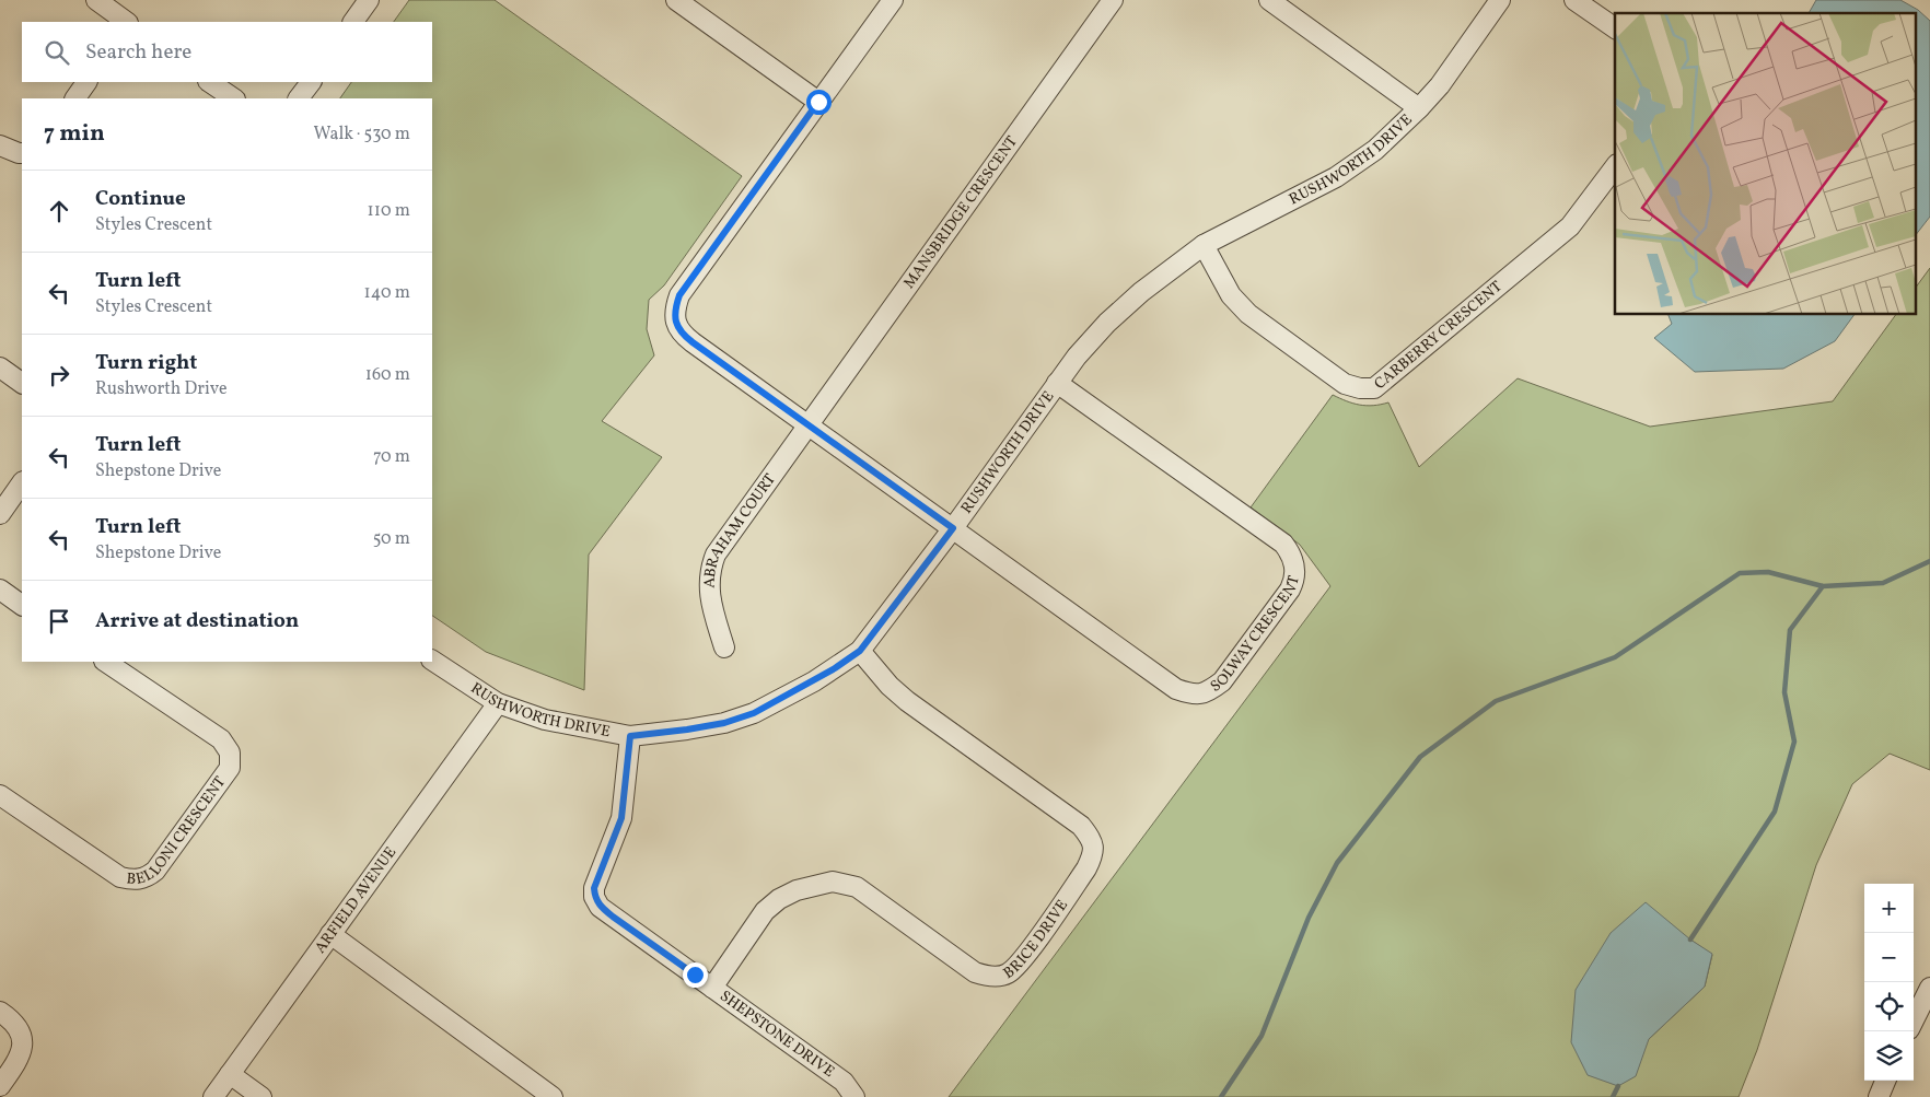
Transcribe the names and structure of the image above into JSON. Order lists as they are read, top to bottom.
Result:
{
  "streets": {
    "street": [
      "RUSHWORTH DRIVE",
      "MANSBRIDGE CRESCENT",
      "CARBERRY CRESCENT",
      "ABRAHAM COURT",
      "SOLWAY CRESCENT",
      "BELLONI CRESCENT",
      "ARFIELD AVENUE",
      "BRICE DRIVE",
      "SHEPSTONE DRIVE"
    ]
  },
  "crossings": [
    ["RUSHWORTH DRIVE", "CARBERRY CRESCENT"],
    ["RUSHWORTH DRIVE", "SOLWAY CRESCENT"],
    ["RUSHWORTH DRIVE", "ARFIELD AVENUE"],
    ["RUSHWORTH DRIVE", "BRICE DRIVE"],
    ["RUSHWORTH DRIVE", "SHEPSTONE DRIVE"],
    ["MANSBRIDGE CRESCENT", "ABRAHAM COURT"],
    ["MANSBRIDGE CRESCENT", "SOLWAY CRESCENT"],
    ["ABRAHAM COURT", "SOLWAY CRESCENT"],
    ["BRICE DRIVE", "SHEPSTONE DRIVE"]
  ],
  "page": {
    "search": "Search here",
    "heading": ["7 min", "Walk · 530 m"],
    "list": [
      ["Continue", "Styles Crescent", "110 m"],
      ["Turn left", "Styles Crescent", "140 m"],
      ["Turn right", "Rushworth Drive", "160 m"],
      ["Turn left", "Shepstone Drive", "70 m"],
      ["Turn left", "Shepstone Drive", "50 m"],
      "Arrive at destination"
    ],
    "map_buttons": ["+", "−"]
  }
}
